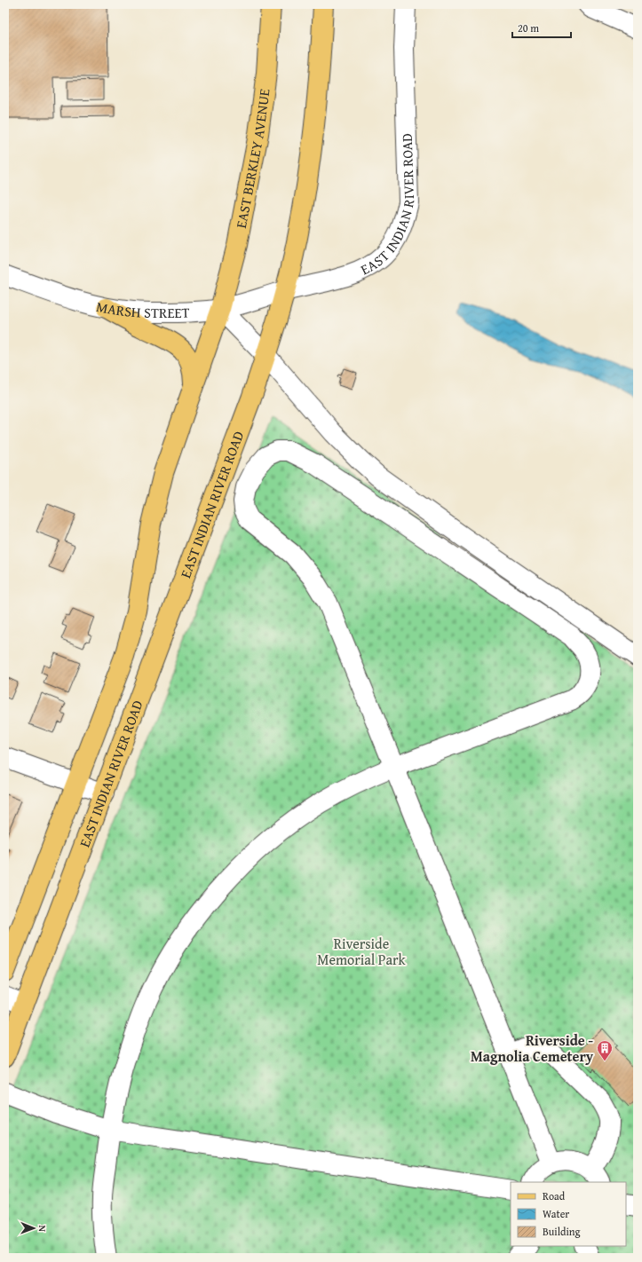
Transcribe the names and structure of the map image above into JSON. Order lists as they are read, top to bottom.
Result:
{
  "streets": {
    "main road": ["EAST BERKLEY AVENUE", "EAST INDIAN RIVER ROAD"],
    "street": ["MARSH STREET"]
  },
  "crossings": [
    ["EAST BERKLEY AVENUE", "EAST INDIAN RIVER ROAD"],
    ["EAST BERKLEY AVENUE", "MARSH STREET"],
    ["EAST INDIAN RIVER ROAD", "MARSH STREET"]
  ],
  "parks": ["Riverside Memorial Park"],
  "places": {
    "building": ["Riverside - Magnolia Cemetery"]
  },
  "legend": ["Road", "Water", "Building"],
  "scale_bar": "20 m",
  "north": "right"
}
